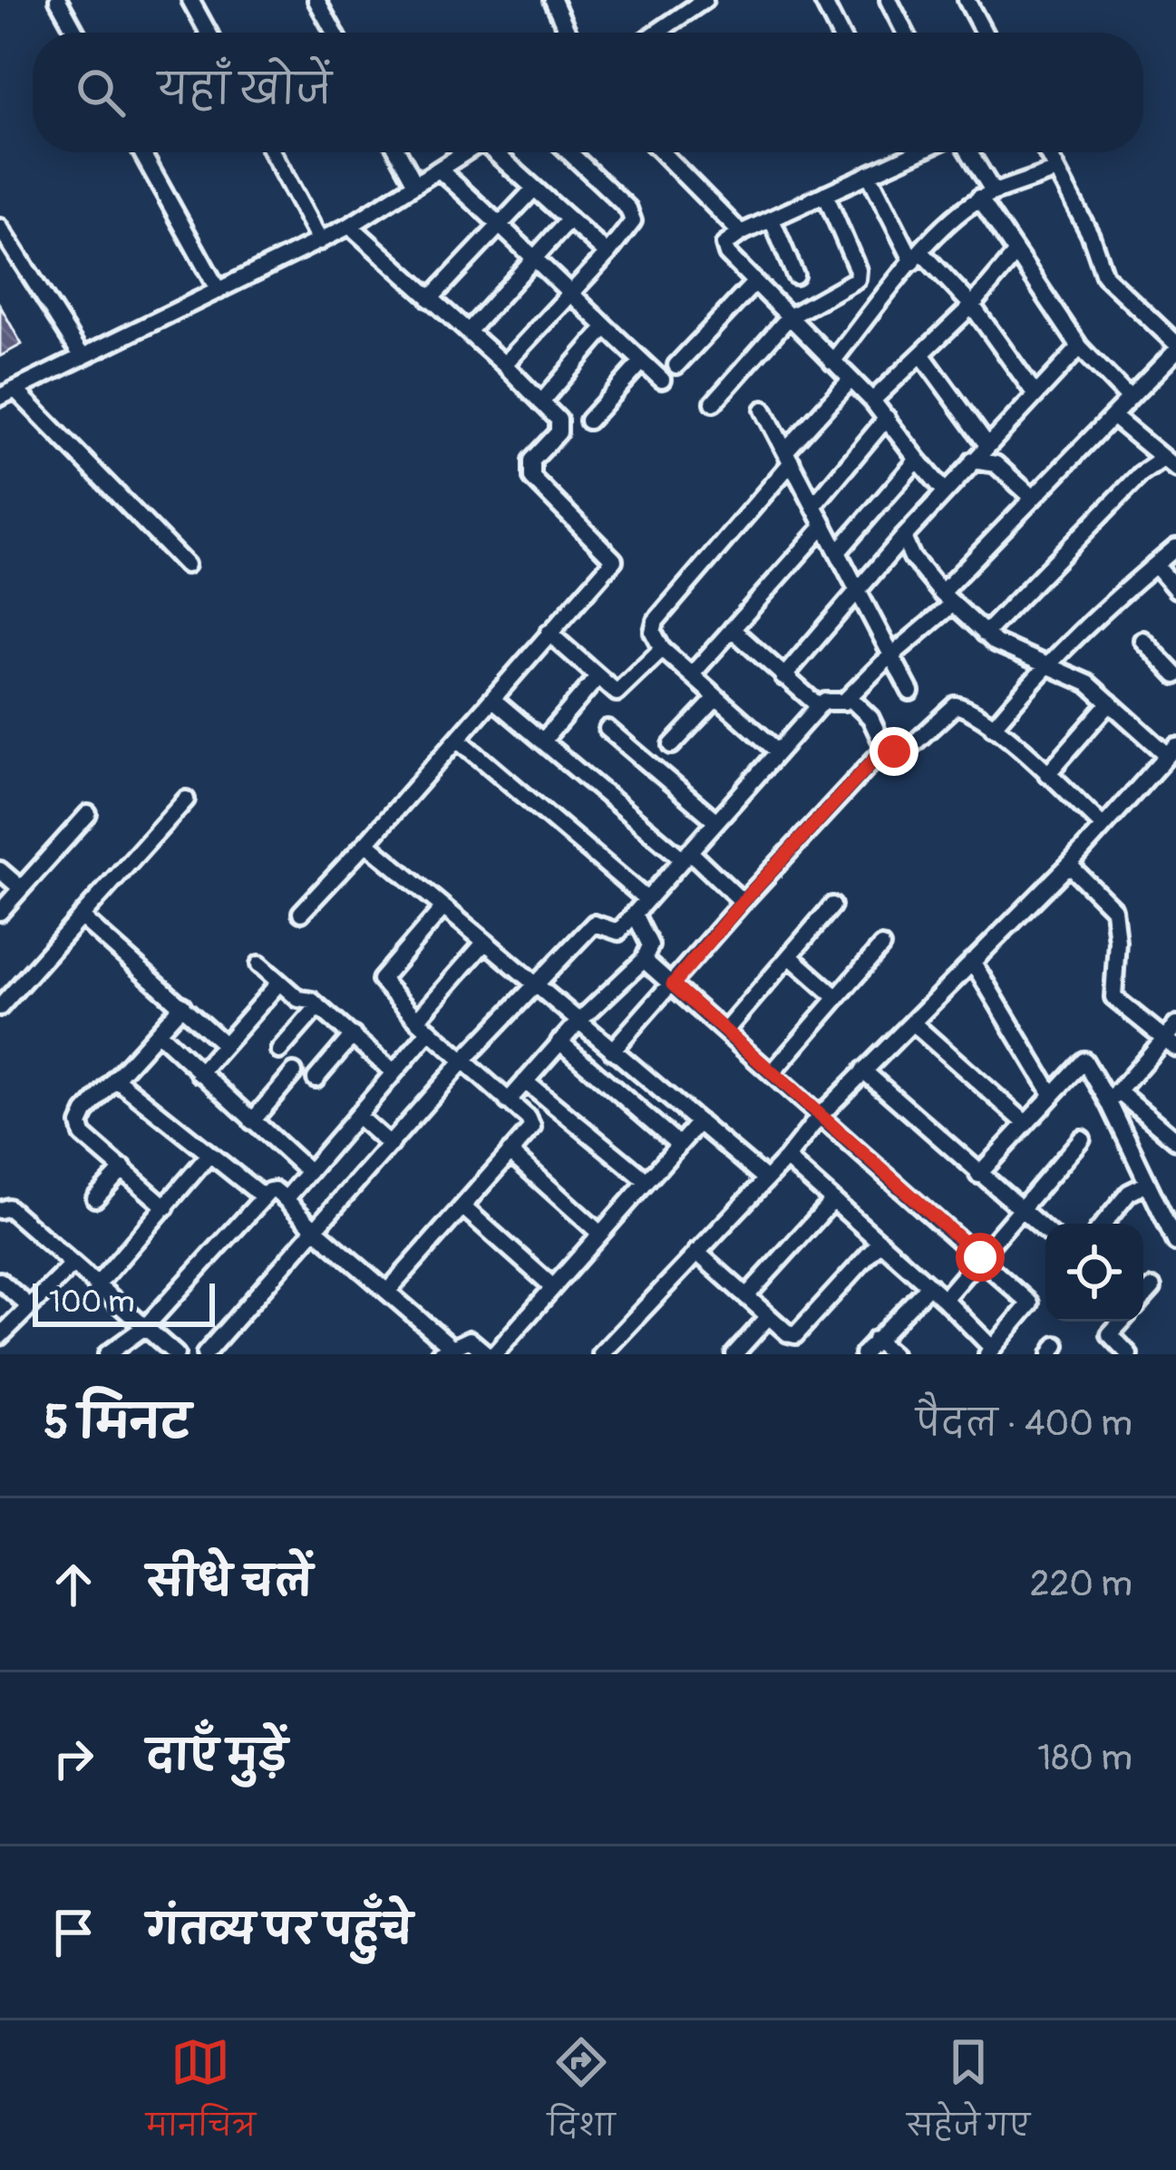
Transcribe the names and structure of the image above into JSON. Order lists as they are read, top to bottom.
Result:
{
  "scale_bar": "100 m",
  "page": {
    "search": "यहाँ खोजें",
    "scale": "100 m",
    "heading": ["5 मिनट", "पैदल · 400 m"],
    "list": [
      ["सीधे चलें", "220 m"],
      ["दाएँ मुड़ें", "180 m"],
      "गंतव्य पर पहुँचे"
    ],
    "nav": ["मानचित्र", "दिशा", "सहेजे गए"]
  }
}
